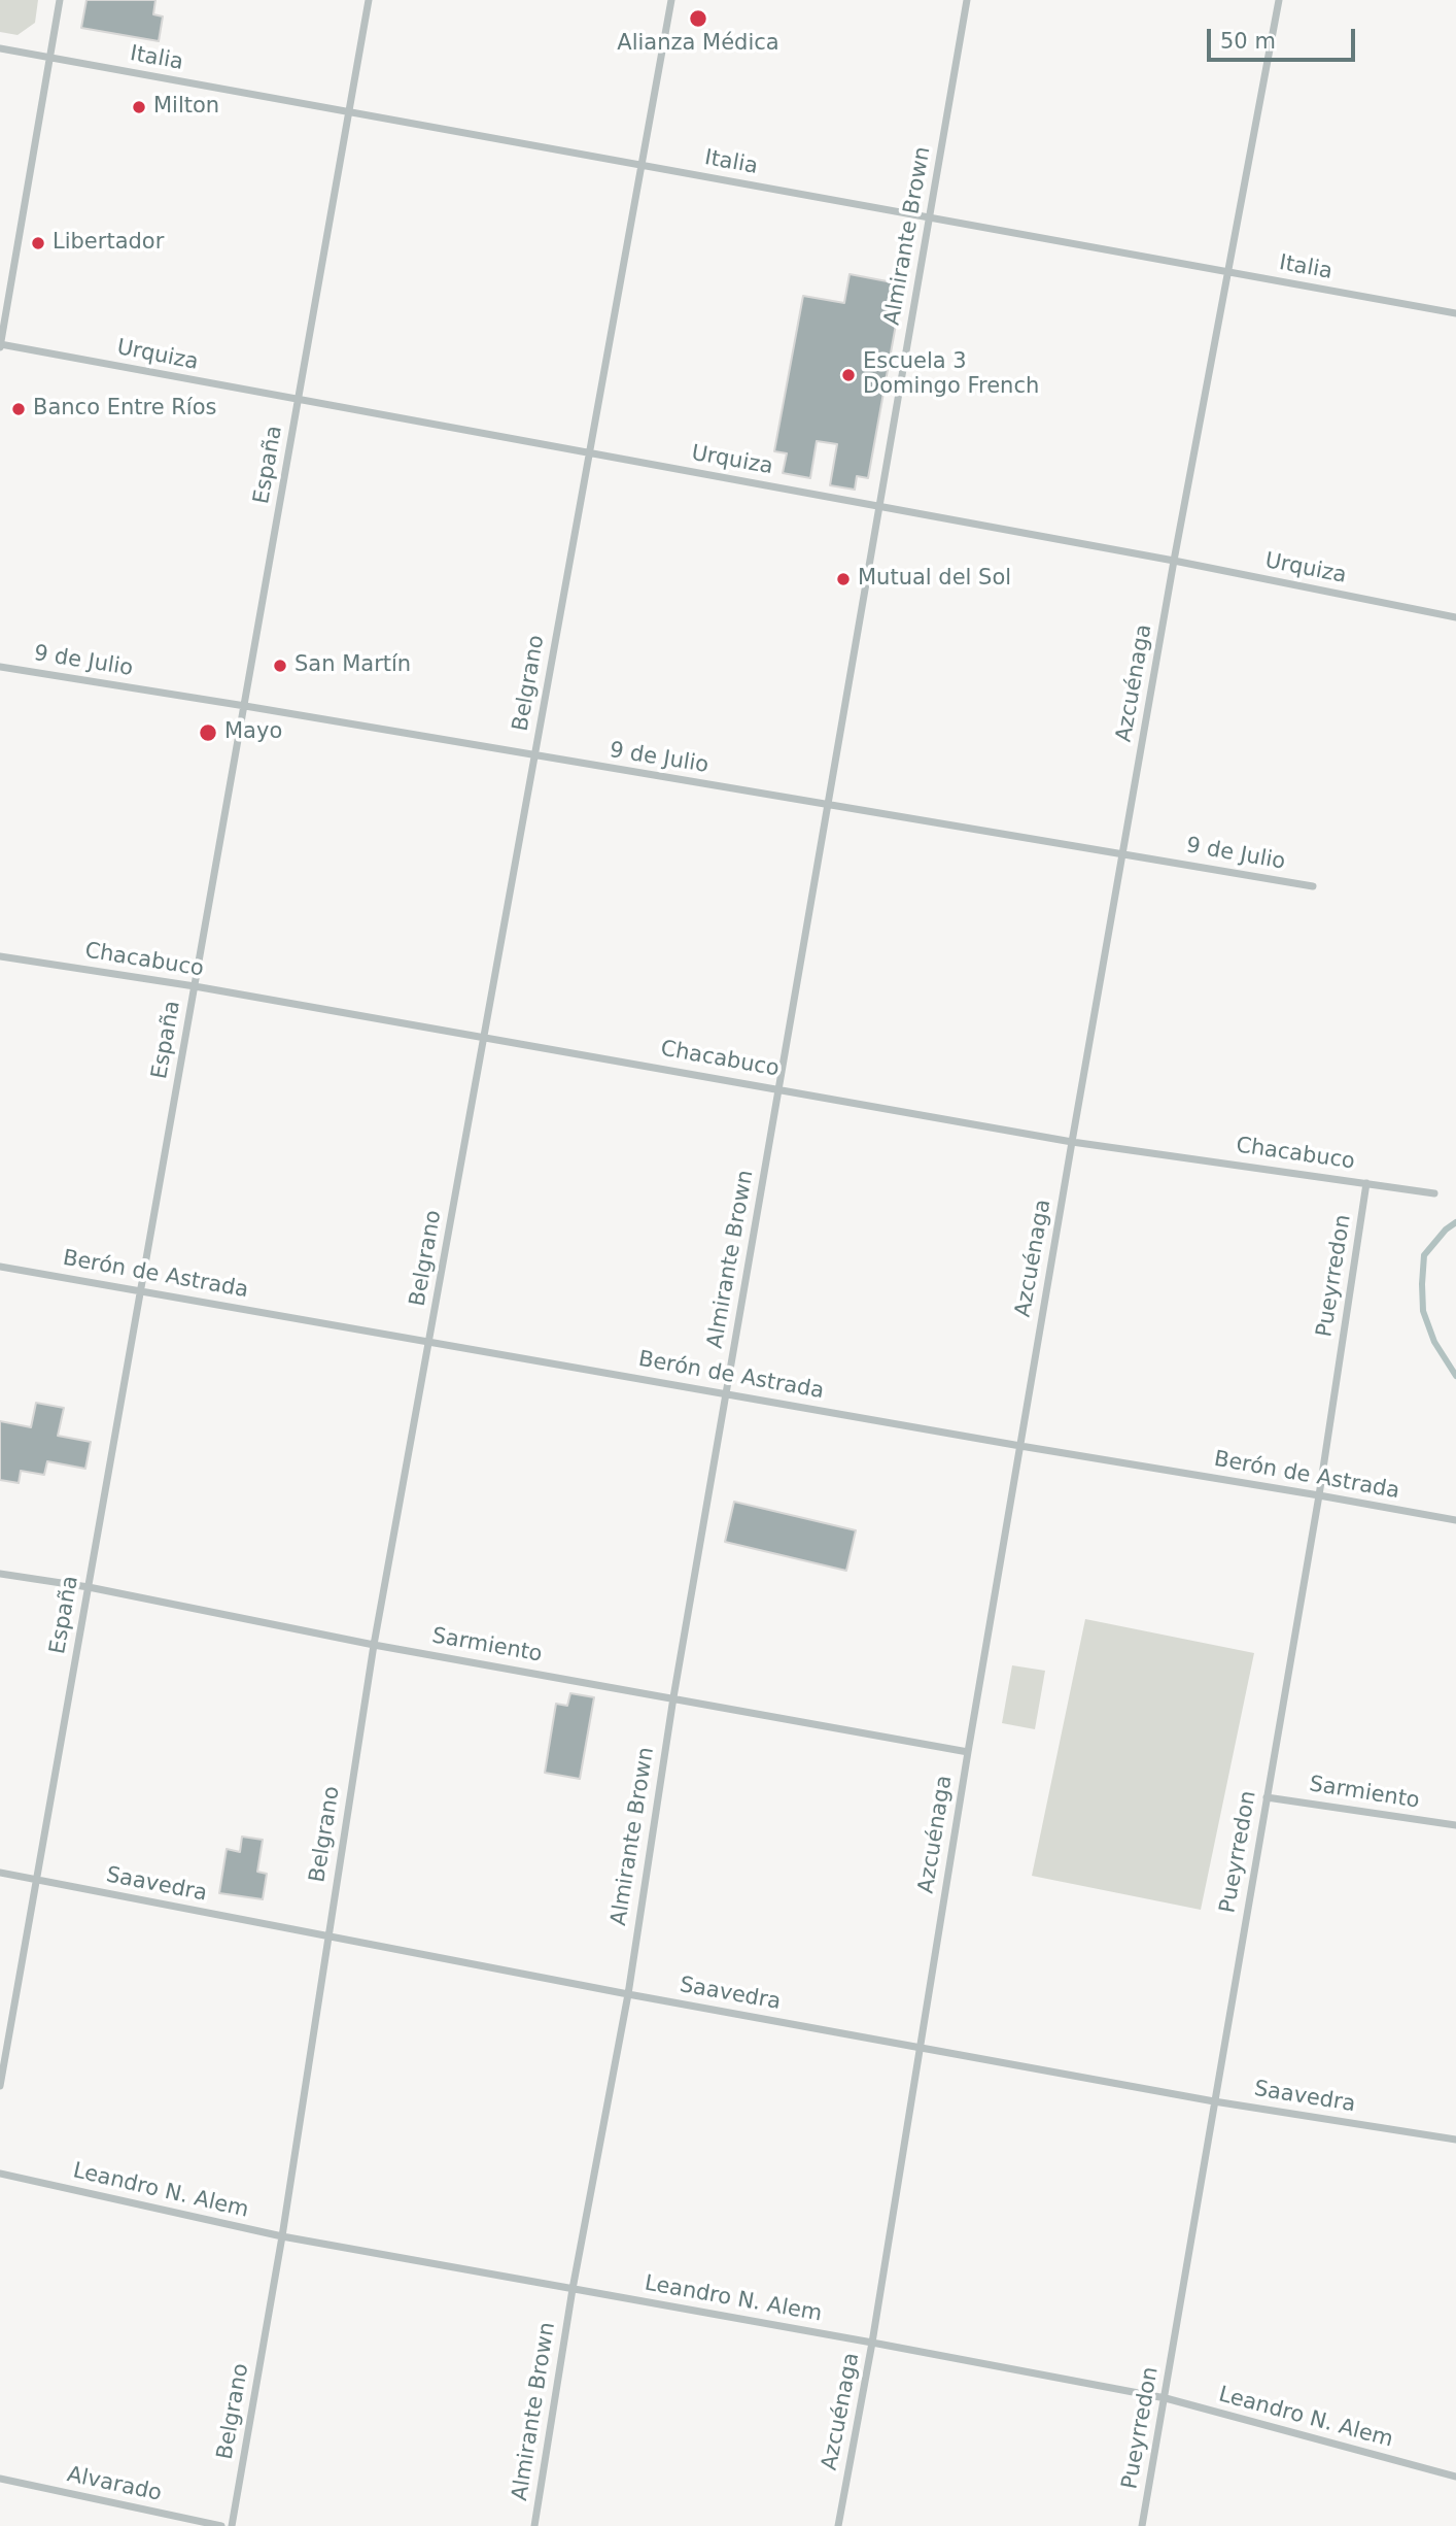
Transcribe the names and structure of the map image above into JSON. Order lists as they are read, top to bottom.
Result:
{
  "streets": {
    "street": [
      "Italia",
      "Almirante Brown",
      "Urquiza",
      "España",
      "9 de Julio",
      "Belgrano",
      "Azcuénaga",
      "Chacabuco",
      "Berón de Astrada",
      "Pueyrredon",
      "Sarmiento",
      "Saavedra",
      "Leandro N. Alem",
      "Alvarado"
    ]
  },
  "crossings": [
    ["Italia", "Almirante Brown"],
    ["Italia", "España"],
    ["Italia", "Belgrano"],
    ["Italia", "Azcuénaga"],
    ["Almirante Brown", "Urquiza"],
    ["Almirante Brown", "9 de Julio"],
    ["Almirante Brown", "Chacabuco"],
    ["Almirante Brown", "Berón de Astrada"],
    ["Almirante Brown", "Sarmiento"],
    ["Almirante Brown", "Saavedra"],
    ["Almirante Brown", "Leandro N. Alem"],
    ["Urquiza", "España"],
    ["Urquiza", "Belgrano"],
    ["Urquiza", "Azcuénaga"],
    ["España", "9 de Julio"],
    ["España", "Chacabuco"],
    ["España", "Berón de Astrada"],
    ["España", "Sarmiento"],
    ["España", "Saavedra"],
    ["9 de Julio", "Belgrano"],
    ["9 de Julio", "Azcuénaga"],
    ["Belgrano", "Chacabuco"],
    ["Belgrano", "Berón de Astrada"],
    ["Belgrano", "Sarmiento"],
    ["Belgrano", "Saavedra"],
    ["Belgrano", "Leandro N. Alem"],
    ["Azcuénaga", "Chacabuco"],
    ["Azcuénaga", "Berón de Astrada"],
    ["Azcuénaga", "Sarmiento"],
    ["Azcuénaga", "Saavedra"],
    ["Azcuénaga", "Leandro N. Alem"],
    ["Chacabuco", "Pueyrredon"],
    ["Berón de Astrada", "Pueyrredon"],
    ["Pueyrredon", "Sarmiento"],
    ["Pueyrredon", "Saavedra"],
    ["Pueyrredon", "Leandro N. Alem"]
  ],
  "places": [
    "Alianza Médica",
    "Milton",
    "Libertador",
    "Escuela 3 Domingo French",
    "Banco Entre Ríos",
    "Mutual del Sol",
    "San Martín",
    "Mayo"
  ],
  "scale_bar": "50 m"
}
